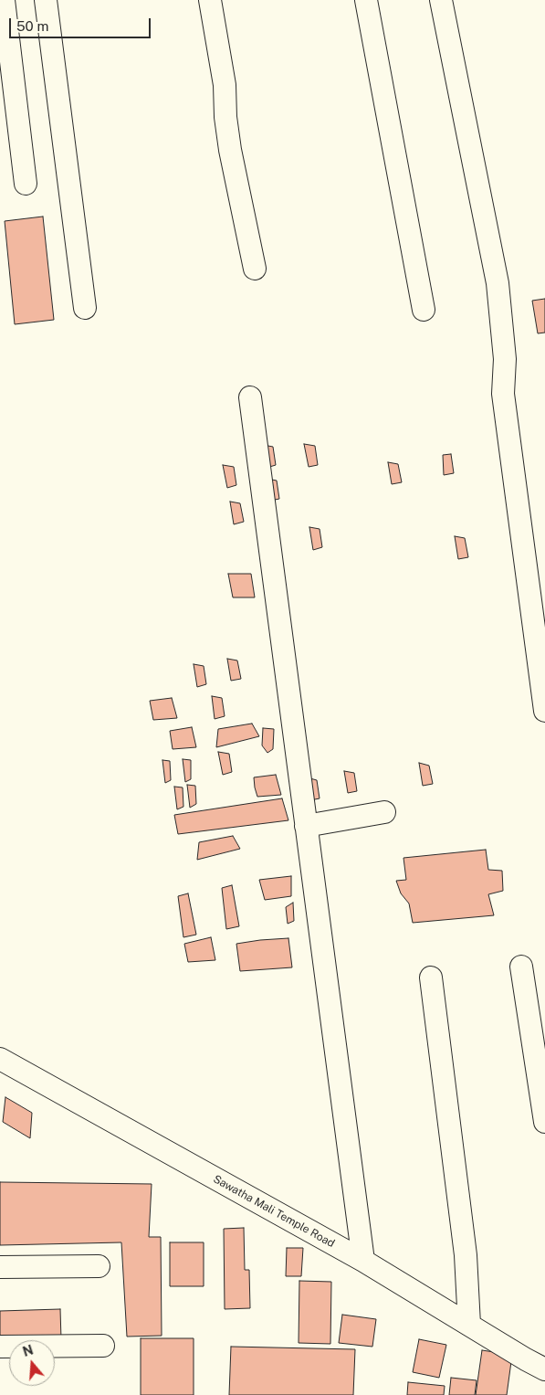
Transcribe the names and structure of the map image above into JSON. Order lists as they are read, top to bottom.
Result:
{
  "streets": {
    "street": ["Sawatha Mali Temple Road"]
  },
  "scale_bar": "50 m",
  "north": "top"
}
